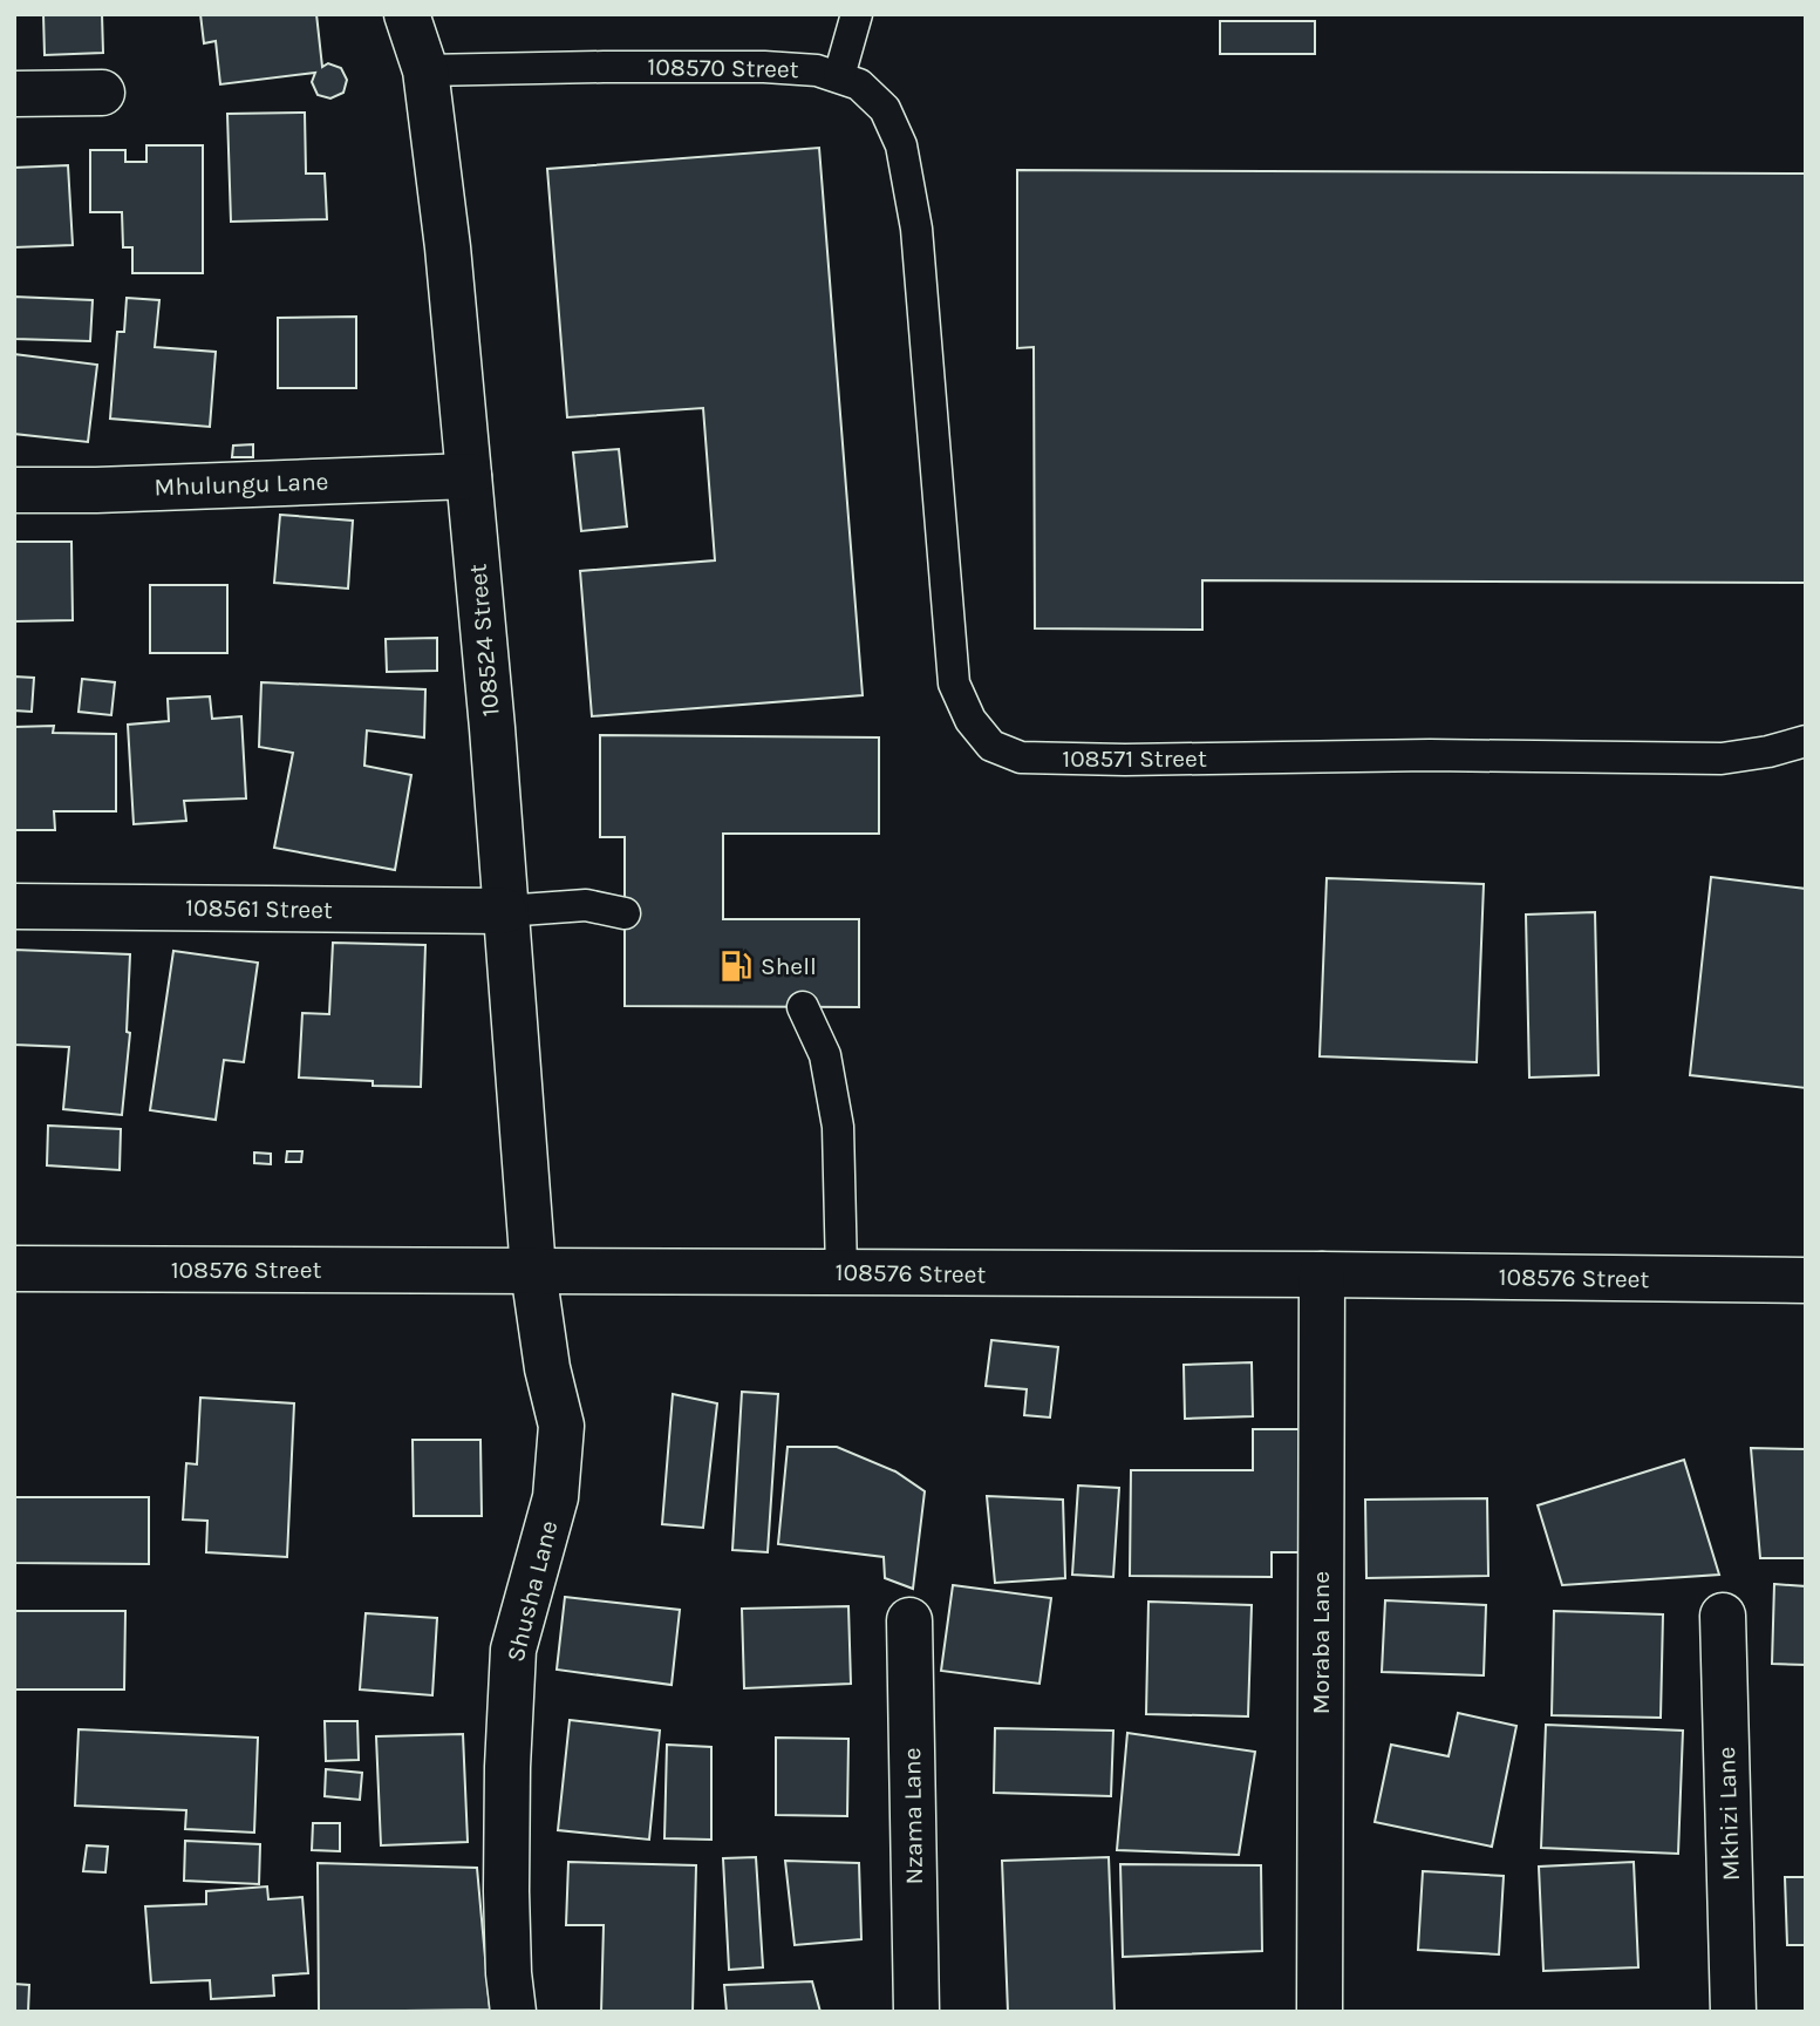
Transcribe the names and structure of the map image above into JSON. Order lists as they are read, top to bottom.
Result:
{
  "streets": {
    "street": [
      "Mhulungu Lane",
      "108524 Street",
      "108561 Street",
      "108576 Street",
      "Shusha Lane",
      "Moraba Lane",
      "Mkhizi Lane",
      "Nzama Lane"
    ],
    "lane": ["108570 Street", "108571 Street"]
  },
  "crossings": [
    ["108570 Street", "108524 Street"],
    ["108570 Street", "108571 Street"],
    ["Mhulungu Lane", "108524 Street"],
    ["108524 Street", "108561 Street"],
    ["108524 Street", "108576 Street"],
    ["108524 Street", "Shusha Lane"],
    ["108576 Street", "Shusha Lane"],
    ["108576 Street", "Moraba Lane"]
  ],
  "places": {
    "fuel station": ["Shell"]
  }
}
